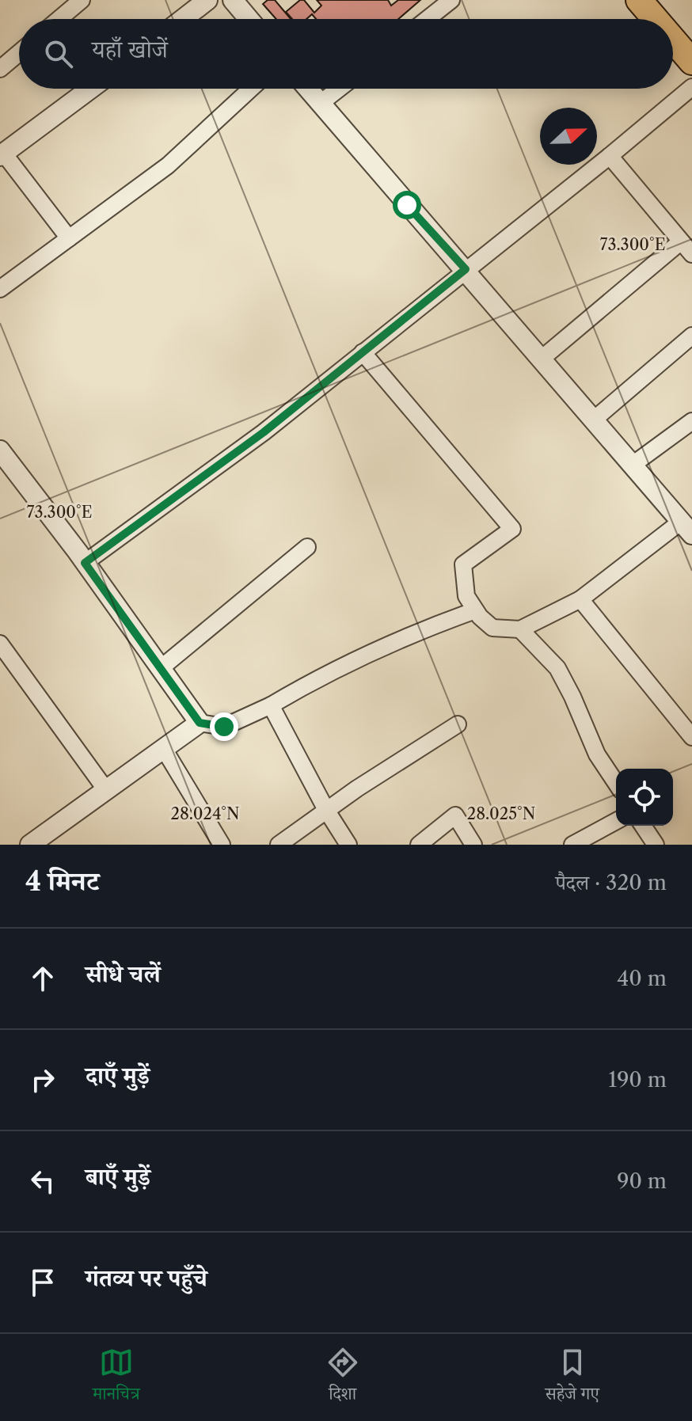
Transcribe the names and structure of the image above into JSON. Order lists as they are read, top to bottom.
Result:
{
  "north": "right",
  "page": {
    "search": "यहाँ खोजें",
    "heading": ["4 मिनट", "पैदल · 320 m"],
    "list": [
      ["सीधे चलें", "40 m"],
      ["दाएँ मुड़ें", "190 m"],
      ["बाएँ मुड़ें", "90 m"],
      "गंतव्य पर पहुँचे"
    ],
    "nav": ["मानचित्र", "दिशा", "सहेजे गए"]
  },
  "coordinates": ["73.300°E", "28.024°N", "28.025°N"]
}
